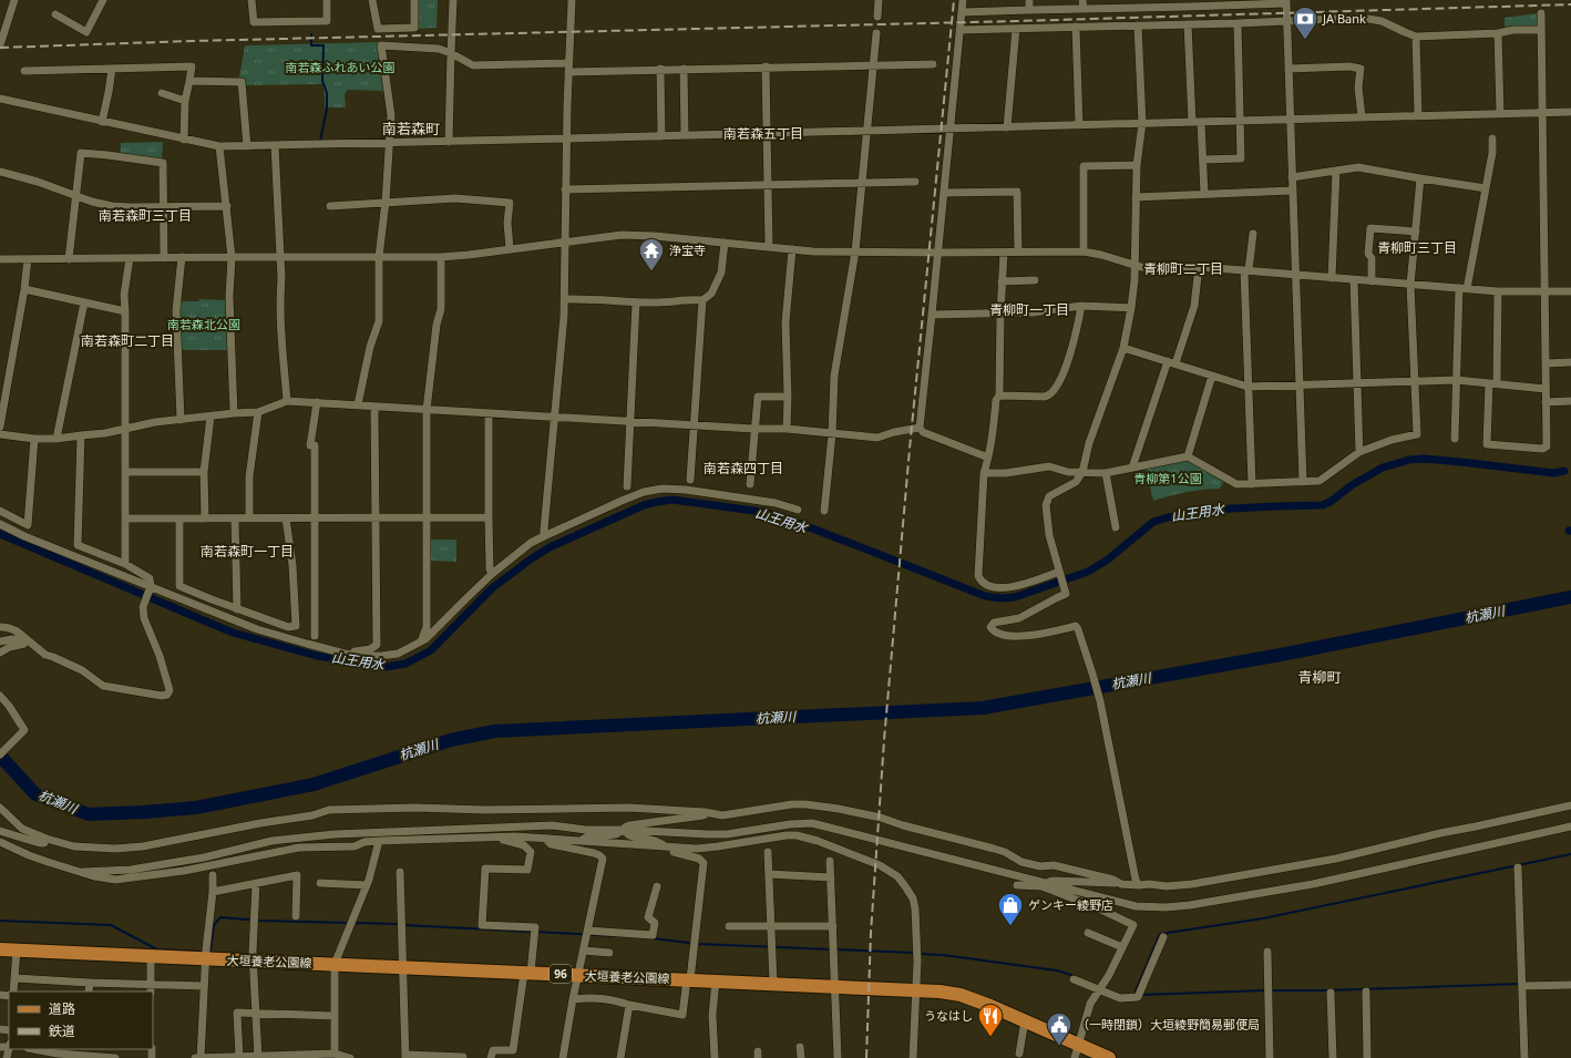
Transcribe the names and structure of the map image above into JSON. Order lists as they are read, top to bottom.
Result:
{
  "streets": {
    "main road": ["大垣養老公園線", "96"]
  },
  "districts": [
    "南若森町",
    "南若森五丁目",
    "南若森町三丁目",
    "青柳町三丁目",
    "青柳町二丁目",
    "青柳町一丁目",
    "南若森町二丁目",
    "南若森四丁目",
    "南若森町一丁目",
    "青柳町"
  ],
  "water": ["山王用水", "杭瀬川"],
  "parks": ["南若森ふれあい公園", "南若森北公園", "青柳第1公園"],
  "places": {
    "bank": ["JA Bank"],
    "temple": ["浄宝寺"],
    "shop": ["ゲンキー綾野店"],
    "restaurant": ["うなはし"],
    "public building": ["（一時閉鎖）大垣綾野簡易郵便局"]
  },
  "legend": ["道路", "鉄道"]
}
